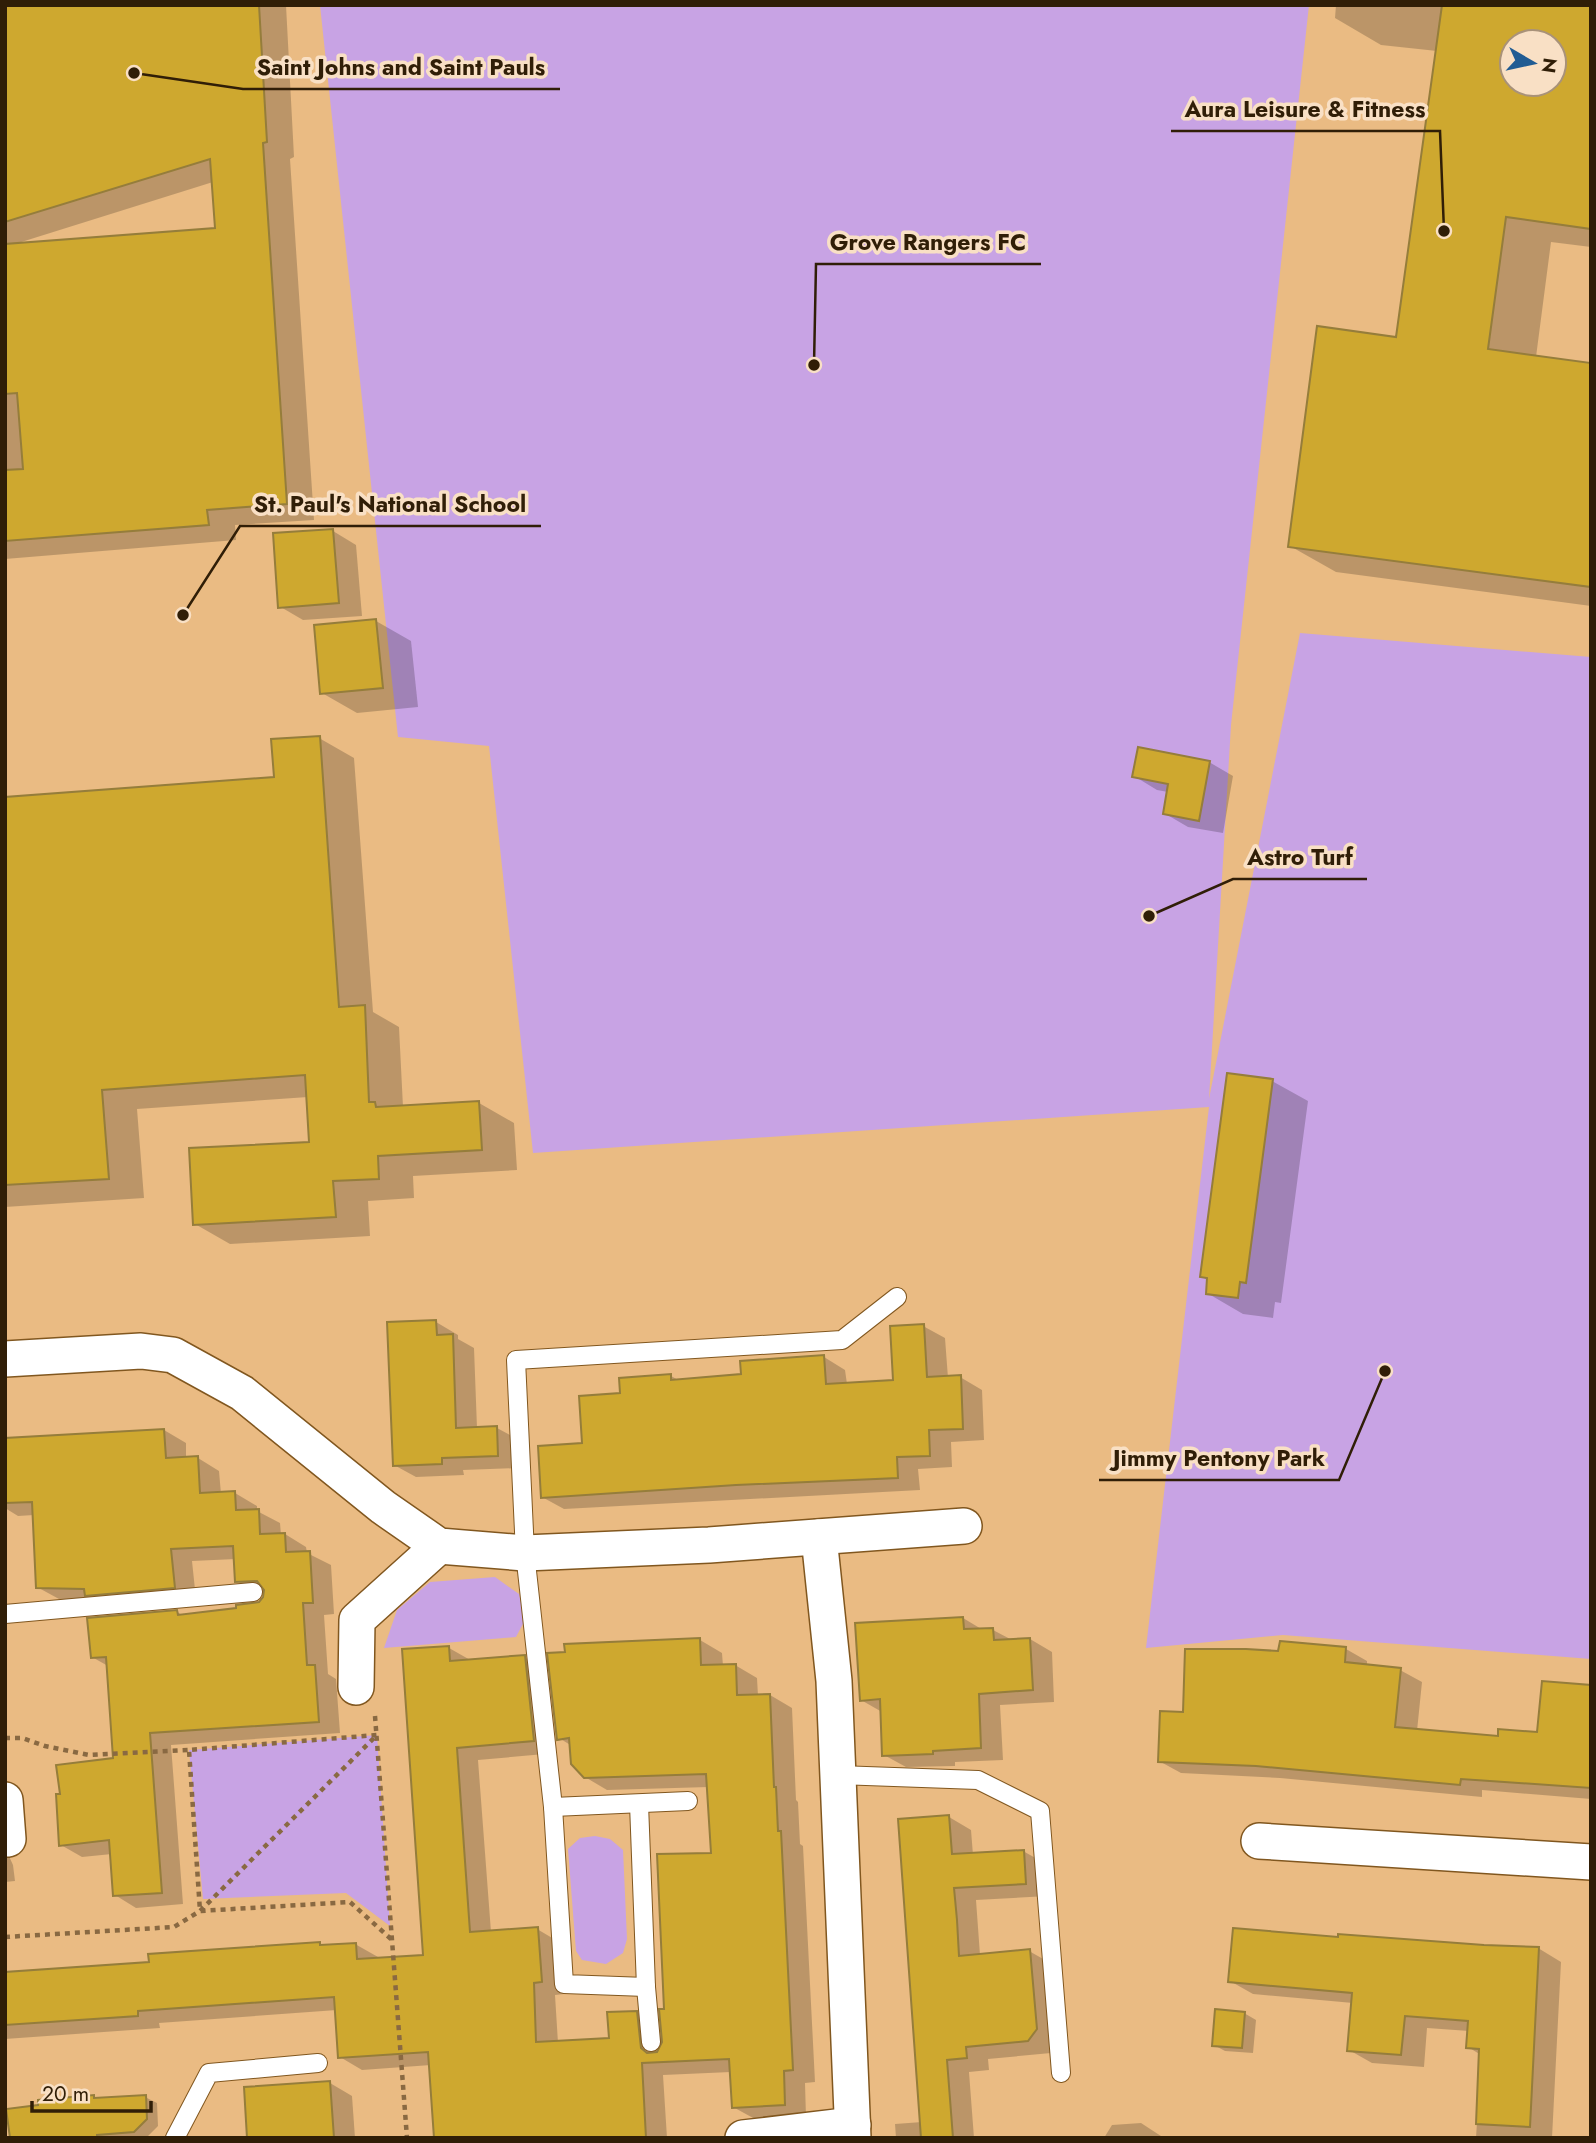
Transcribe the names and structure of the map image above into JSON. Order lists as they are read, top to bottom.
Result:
{
  "places": [
    "Saint Johns and Saint Pauls",
    "Aura Leisure & Fitness",
    "Grove Rangers FC",
    "St. Paul's National School",
    "Astro Turf",
    "Jimmy Pentony Park"
  ],
  "scale_bar": "20 m",
  "north": "right"
}
